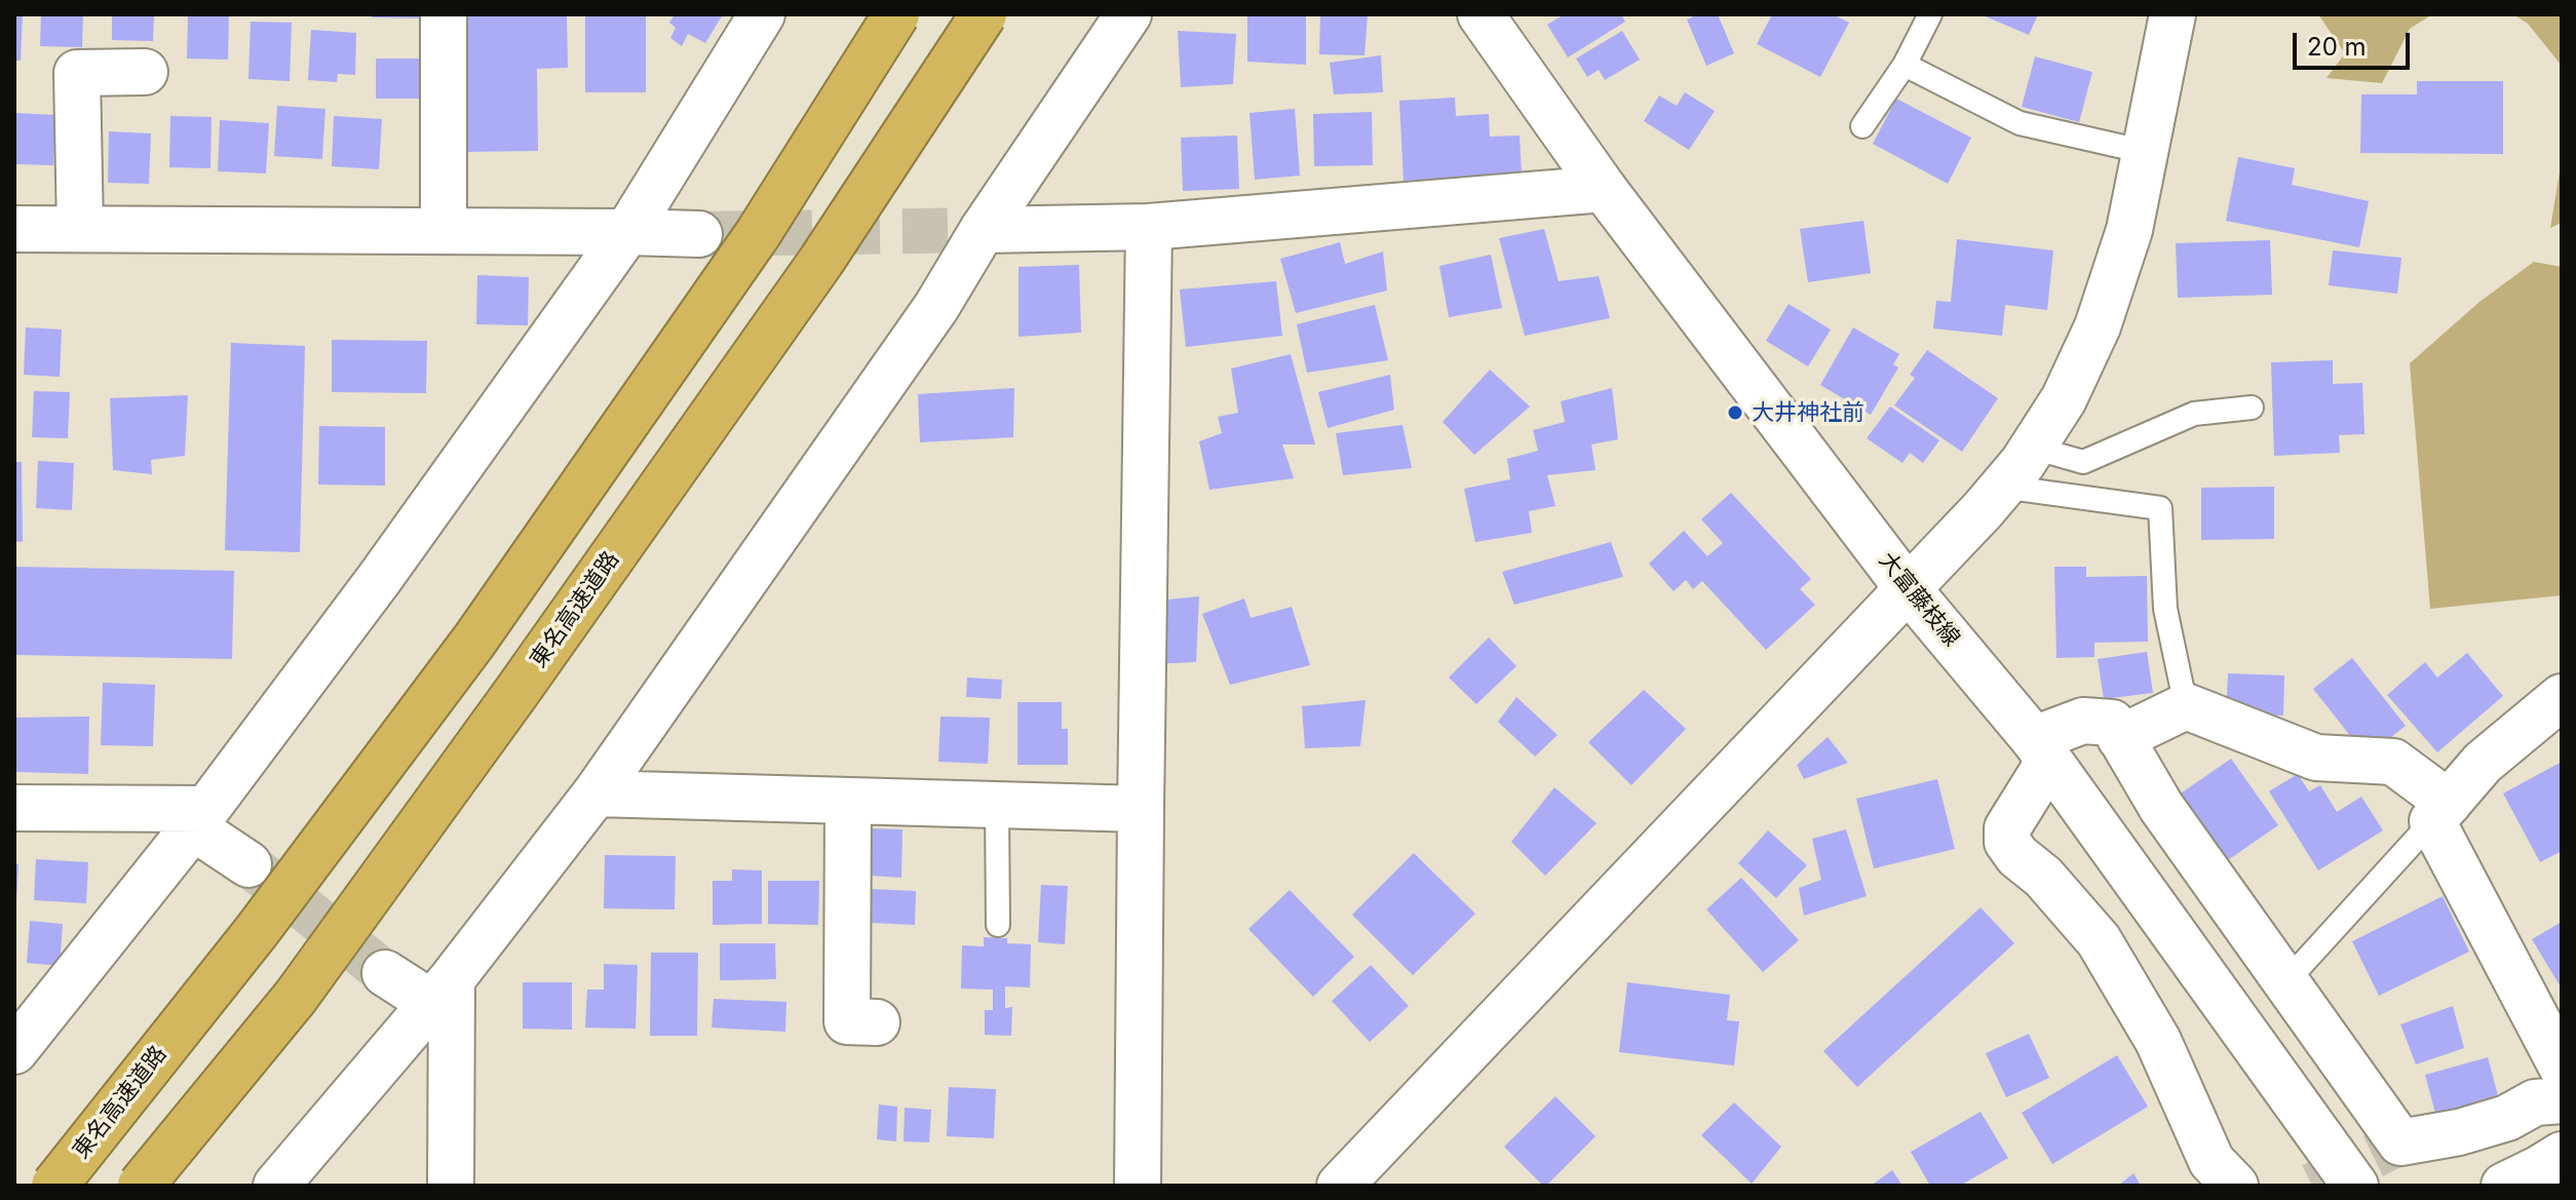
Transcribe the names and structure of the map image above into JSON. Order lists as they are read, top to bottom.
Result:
{
  "streets": {
    "highway": ["東名高速道路"],
    "street": ["大富藤枝線"]
  },
  "places": ["大井神社前"],
  "scale_bar": "20 m"
}
